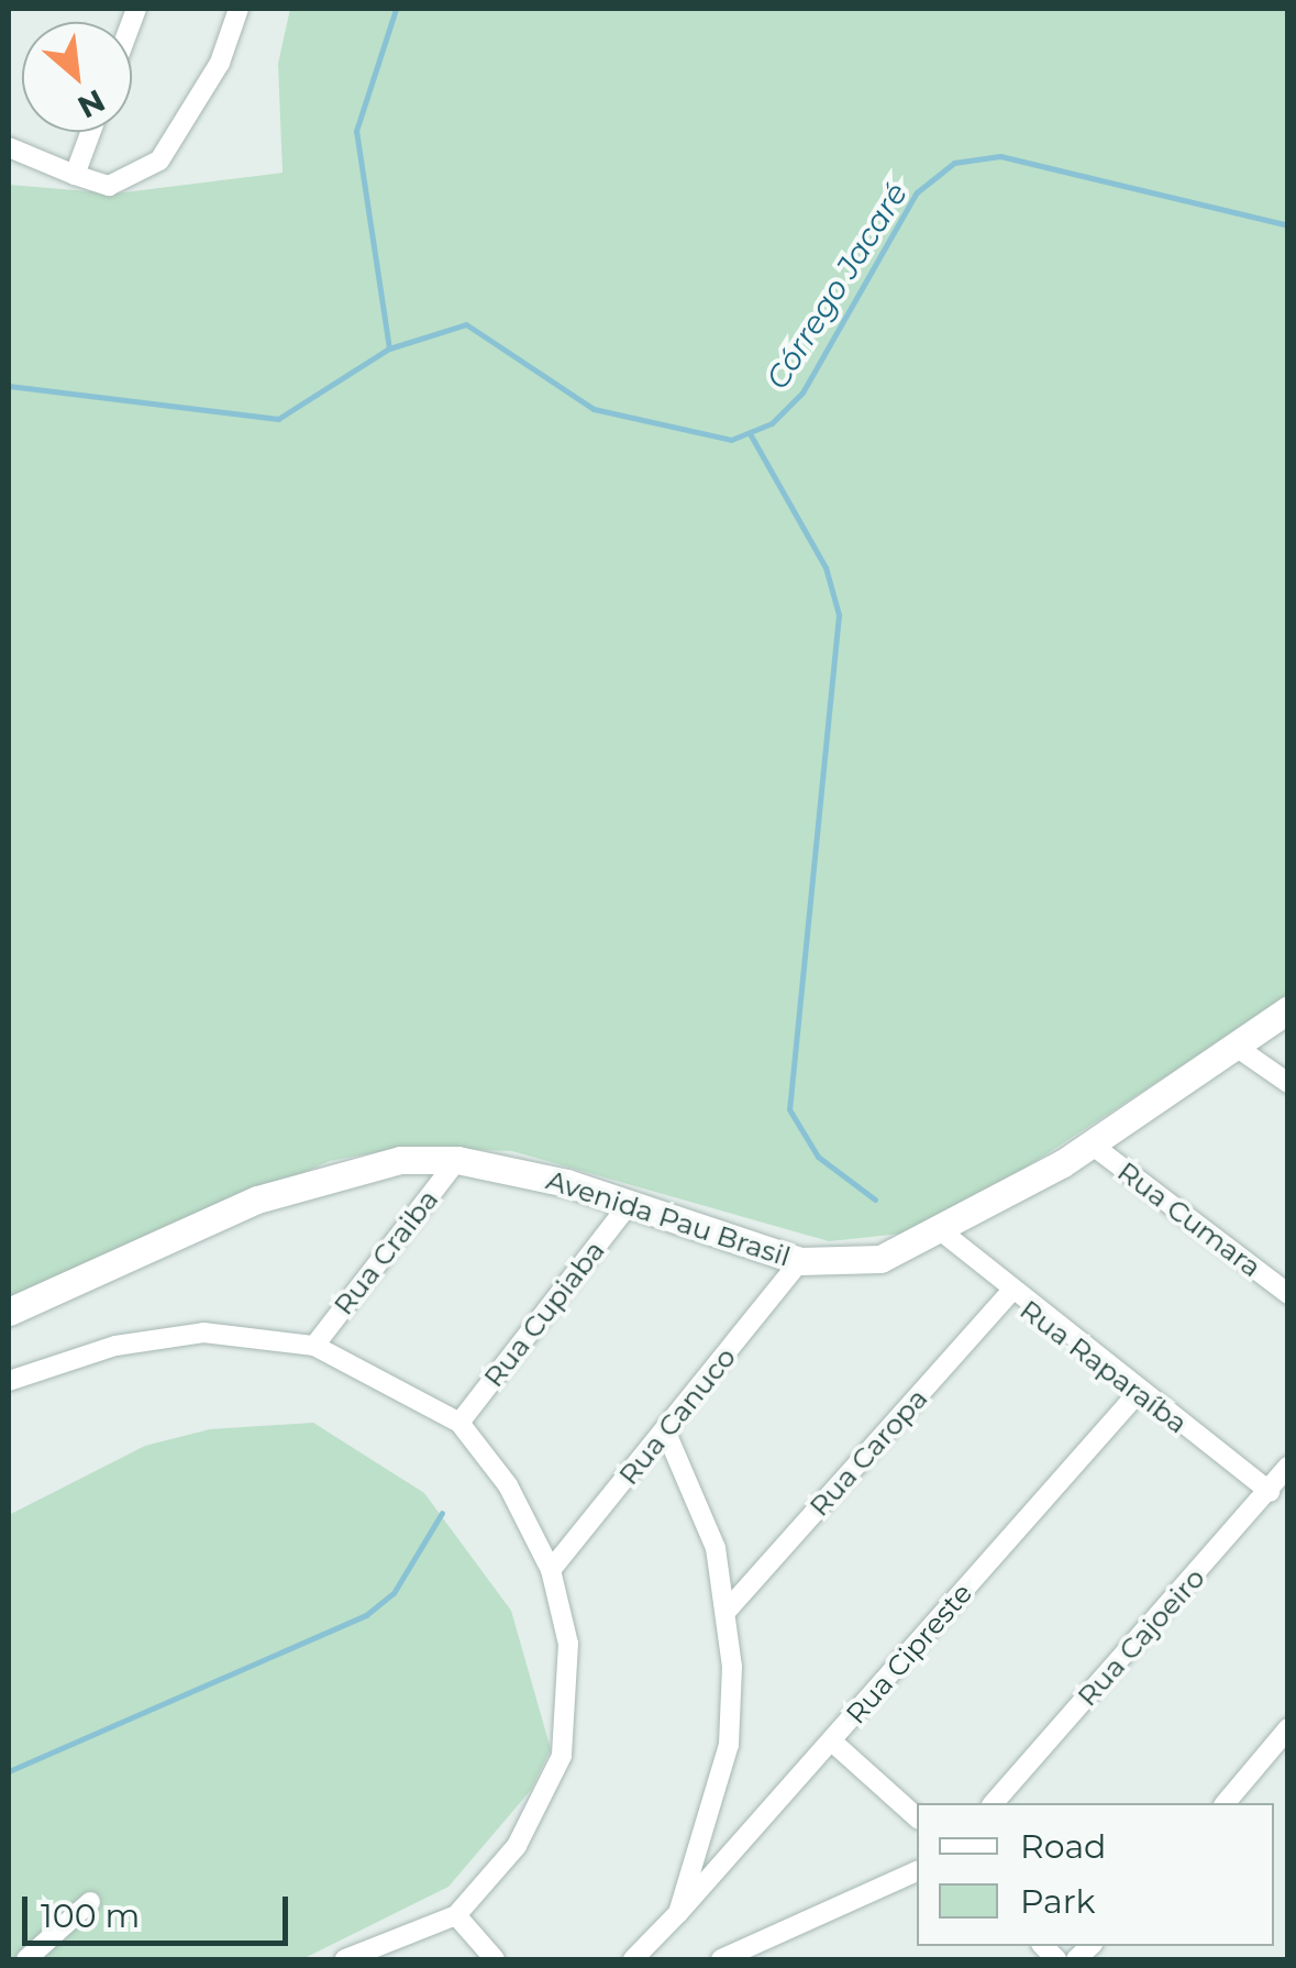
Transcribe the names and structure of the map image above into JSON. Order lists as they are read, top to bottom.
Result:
{
  "streets": {
    "main road": ["Avenida Pau Brasil"],
    "street": [
      "Rua Cumara",
      "Rua Craiba",
      "Rua Cupiaba",
      "Rua Raparaíba",
      "Rua Canuco",
      "Rua Caropa",
      "Rua Cajoeiro",
      "Rua Cipreste"
    ]
  },
  "crossings": [
    ["Avenida Pau Brasil", "Rua Cumara"],
    ["Avenida Pau Brasil", "Rua Craiba"],
    ["Avenida Pau Brasil", "Rua Cupiaba"],
    ["Avenida Pau Brasil", "Rua Raparaíba"],
    ["Avenida Pau Brasil", "Rua Canuco"],
    ["Rua Raparaíba", "Rua Caropa"],
    ["Rua Raparaíba", "Rua Cajoeiro"],
    ["Rua Raparaíba", "Rua Cipreste"]
  ],
  "water": ["Córrego Jacaré"],
  "legend": ["Road", "Park"],
  "scale_bar": "100 m",
  "north": "bottom right"
}
